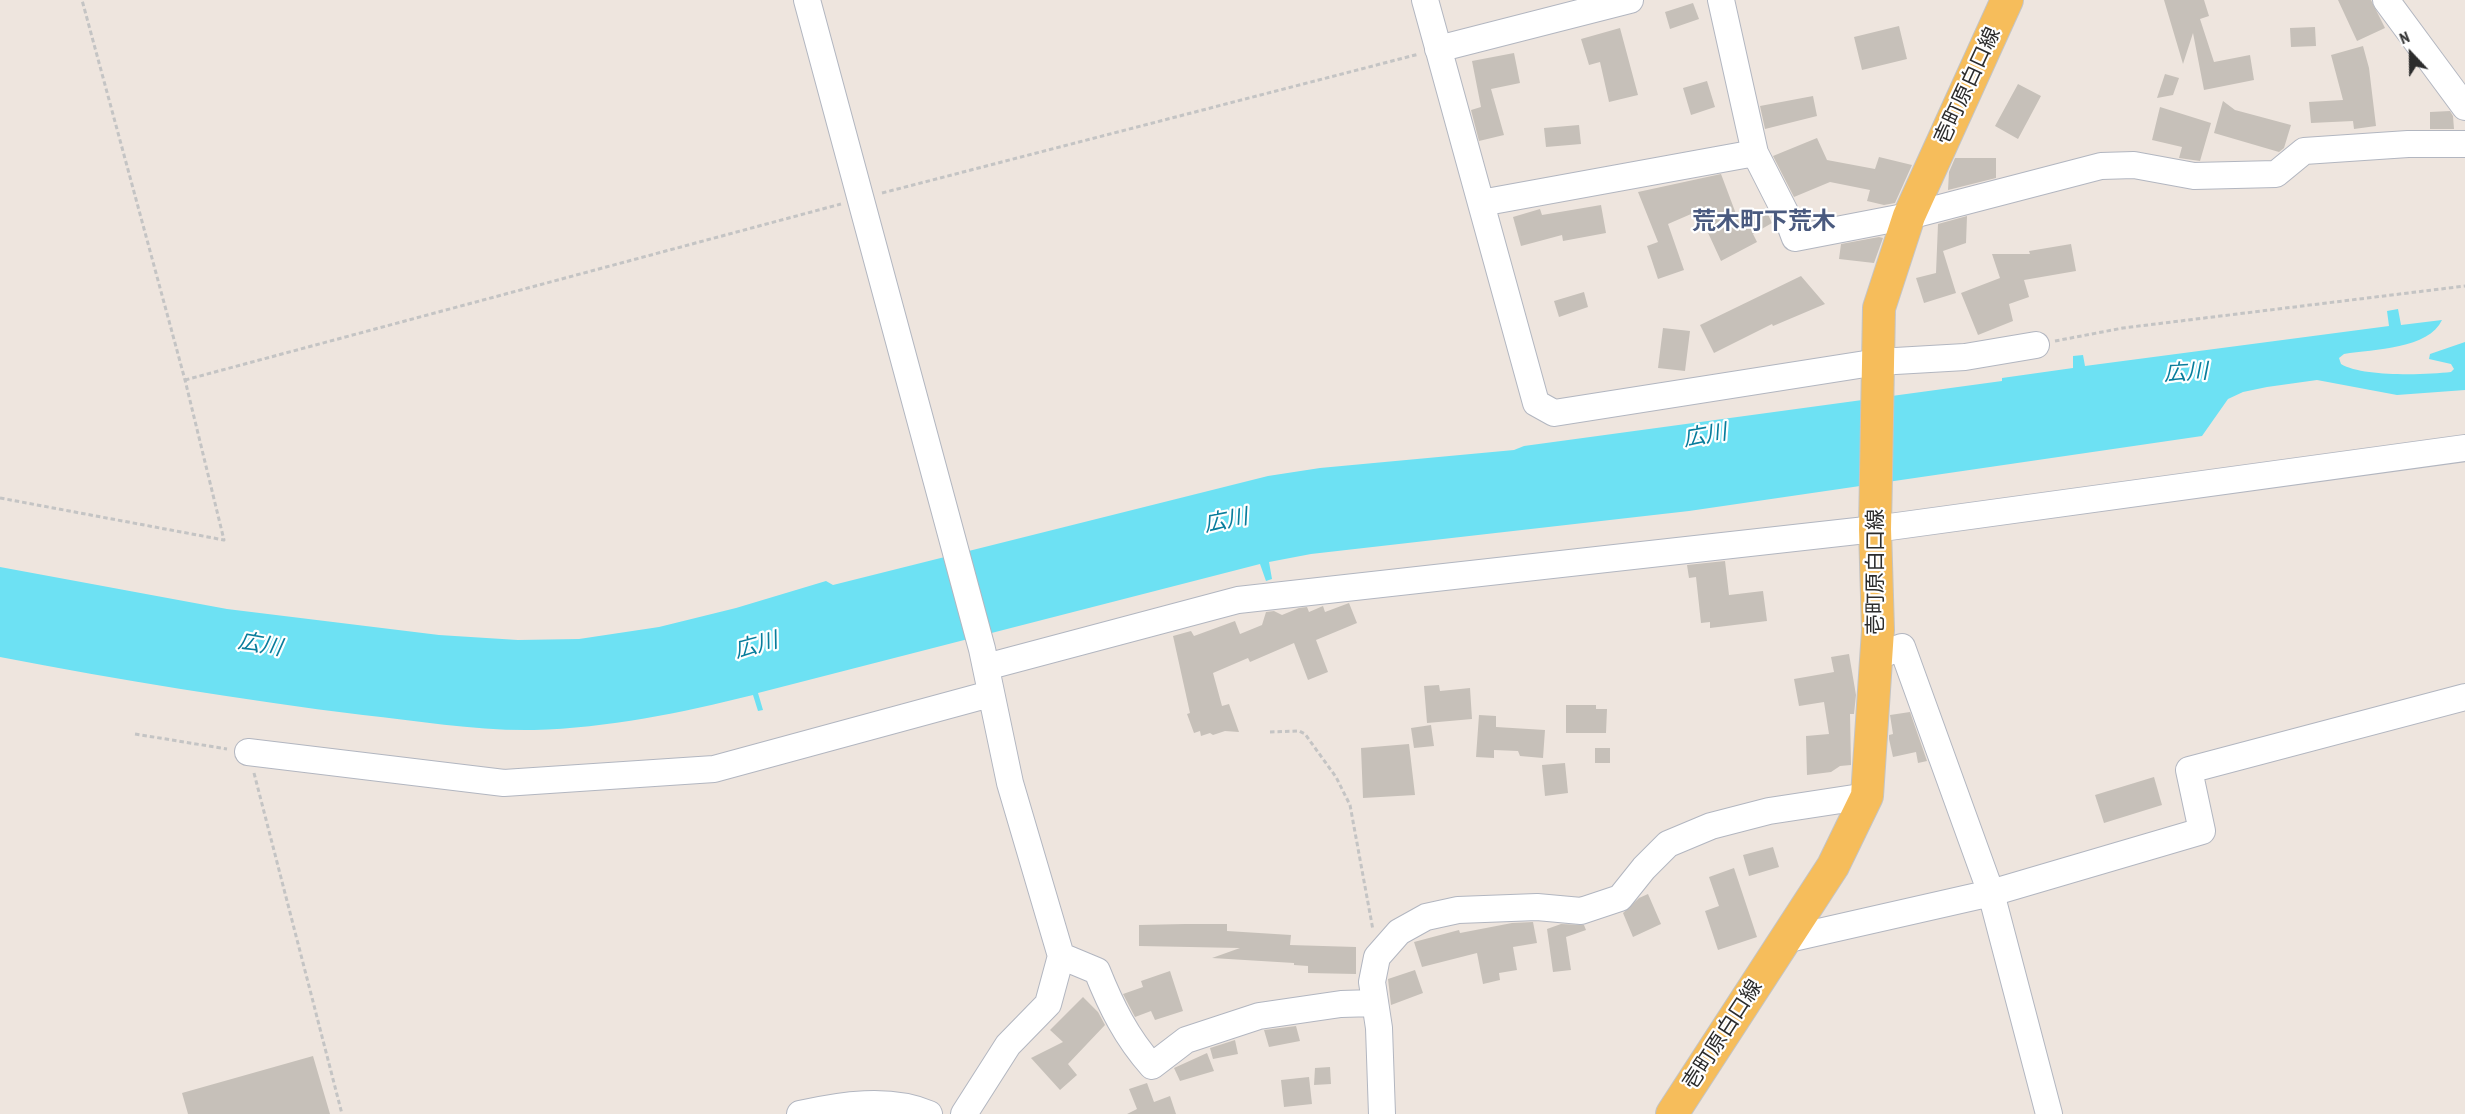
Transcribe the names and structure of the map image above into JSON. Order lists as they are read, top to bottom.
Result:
{
  "streets": {
    "main road": ["壱町原白口線"]
  },
  "districts": ["荒木町下荒木"],
  "water": ["広川"],
  "north": "top"
}
